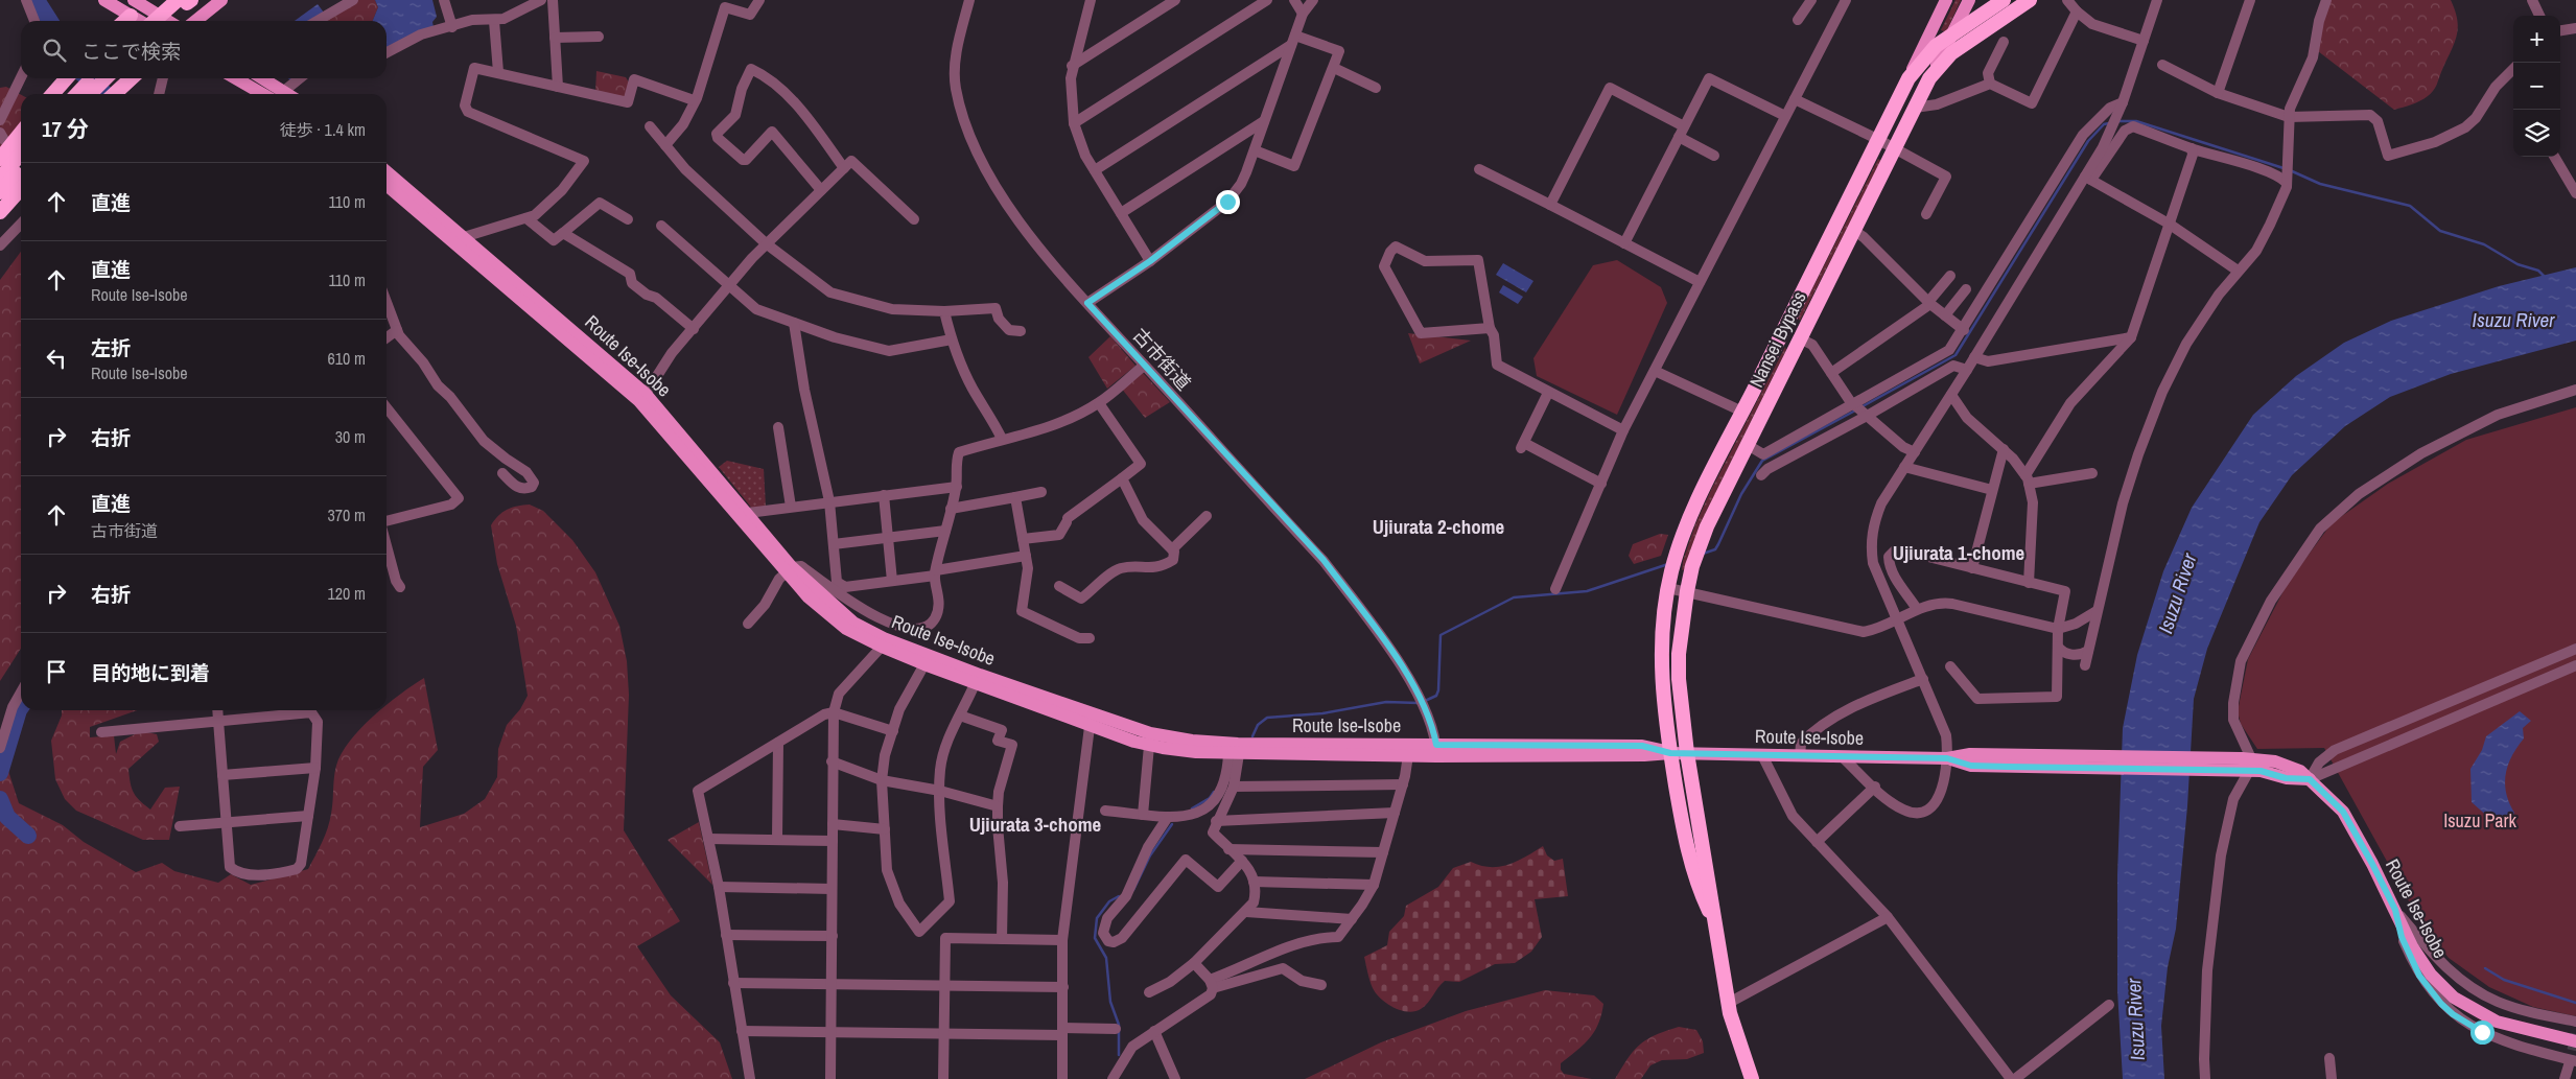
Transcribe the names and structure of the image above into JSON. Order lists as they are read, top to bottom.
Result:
{
  "streets": {
    "highway": ["Nansei Bypass"],
    "main road": ["Route Ise-Isobe"],
    "street": ["古市街道"]
  },
  "crossings": [
    ["Nansei Bypass", "Route Ise-Isobe"],
    ["Route Ise-Isobe", "古市街道"]
  ],
  "districts": ["Ujiurata 2-chome", "Ujiurata 1-chome", "Ujiurata 3-chome"],
  "water": ["Isuzu River"],
  "parks": ["Isuzu Park"],
  "page": {
    "map_buttons": ["+", "−"],
    "search": "ここで検索",
    "heading": ["17 分", "徒歩 · 1.4 km"],
    "list": [
      ["直進", "110 m"],
      ["直進", "Route Ise-Isobe", "110 m"],
      ["左折", "Route Ise-Isobe", "610 m"],
      ["右折", "30 m"],
      ["直進", "古市街道", "370 m"],
      ["右折", "120 m"],
      "目的地に到着"
    ]
  }
}
